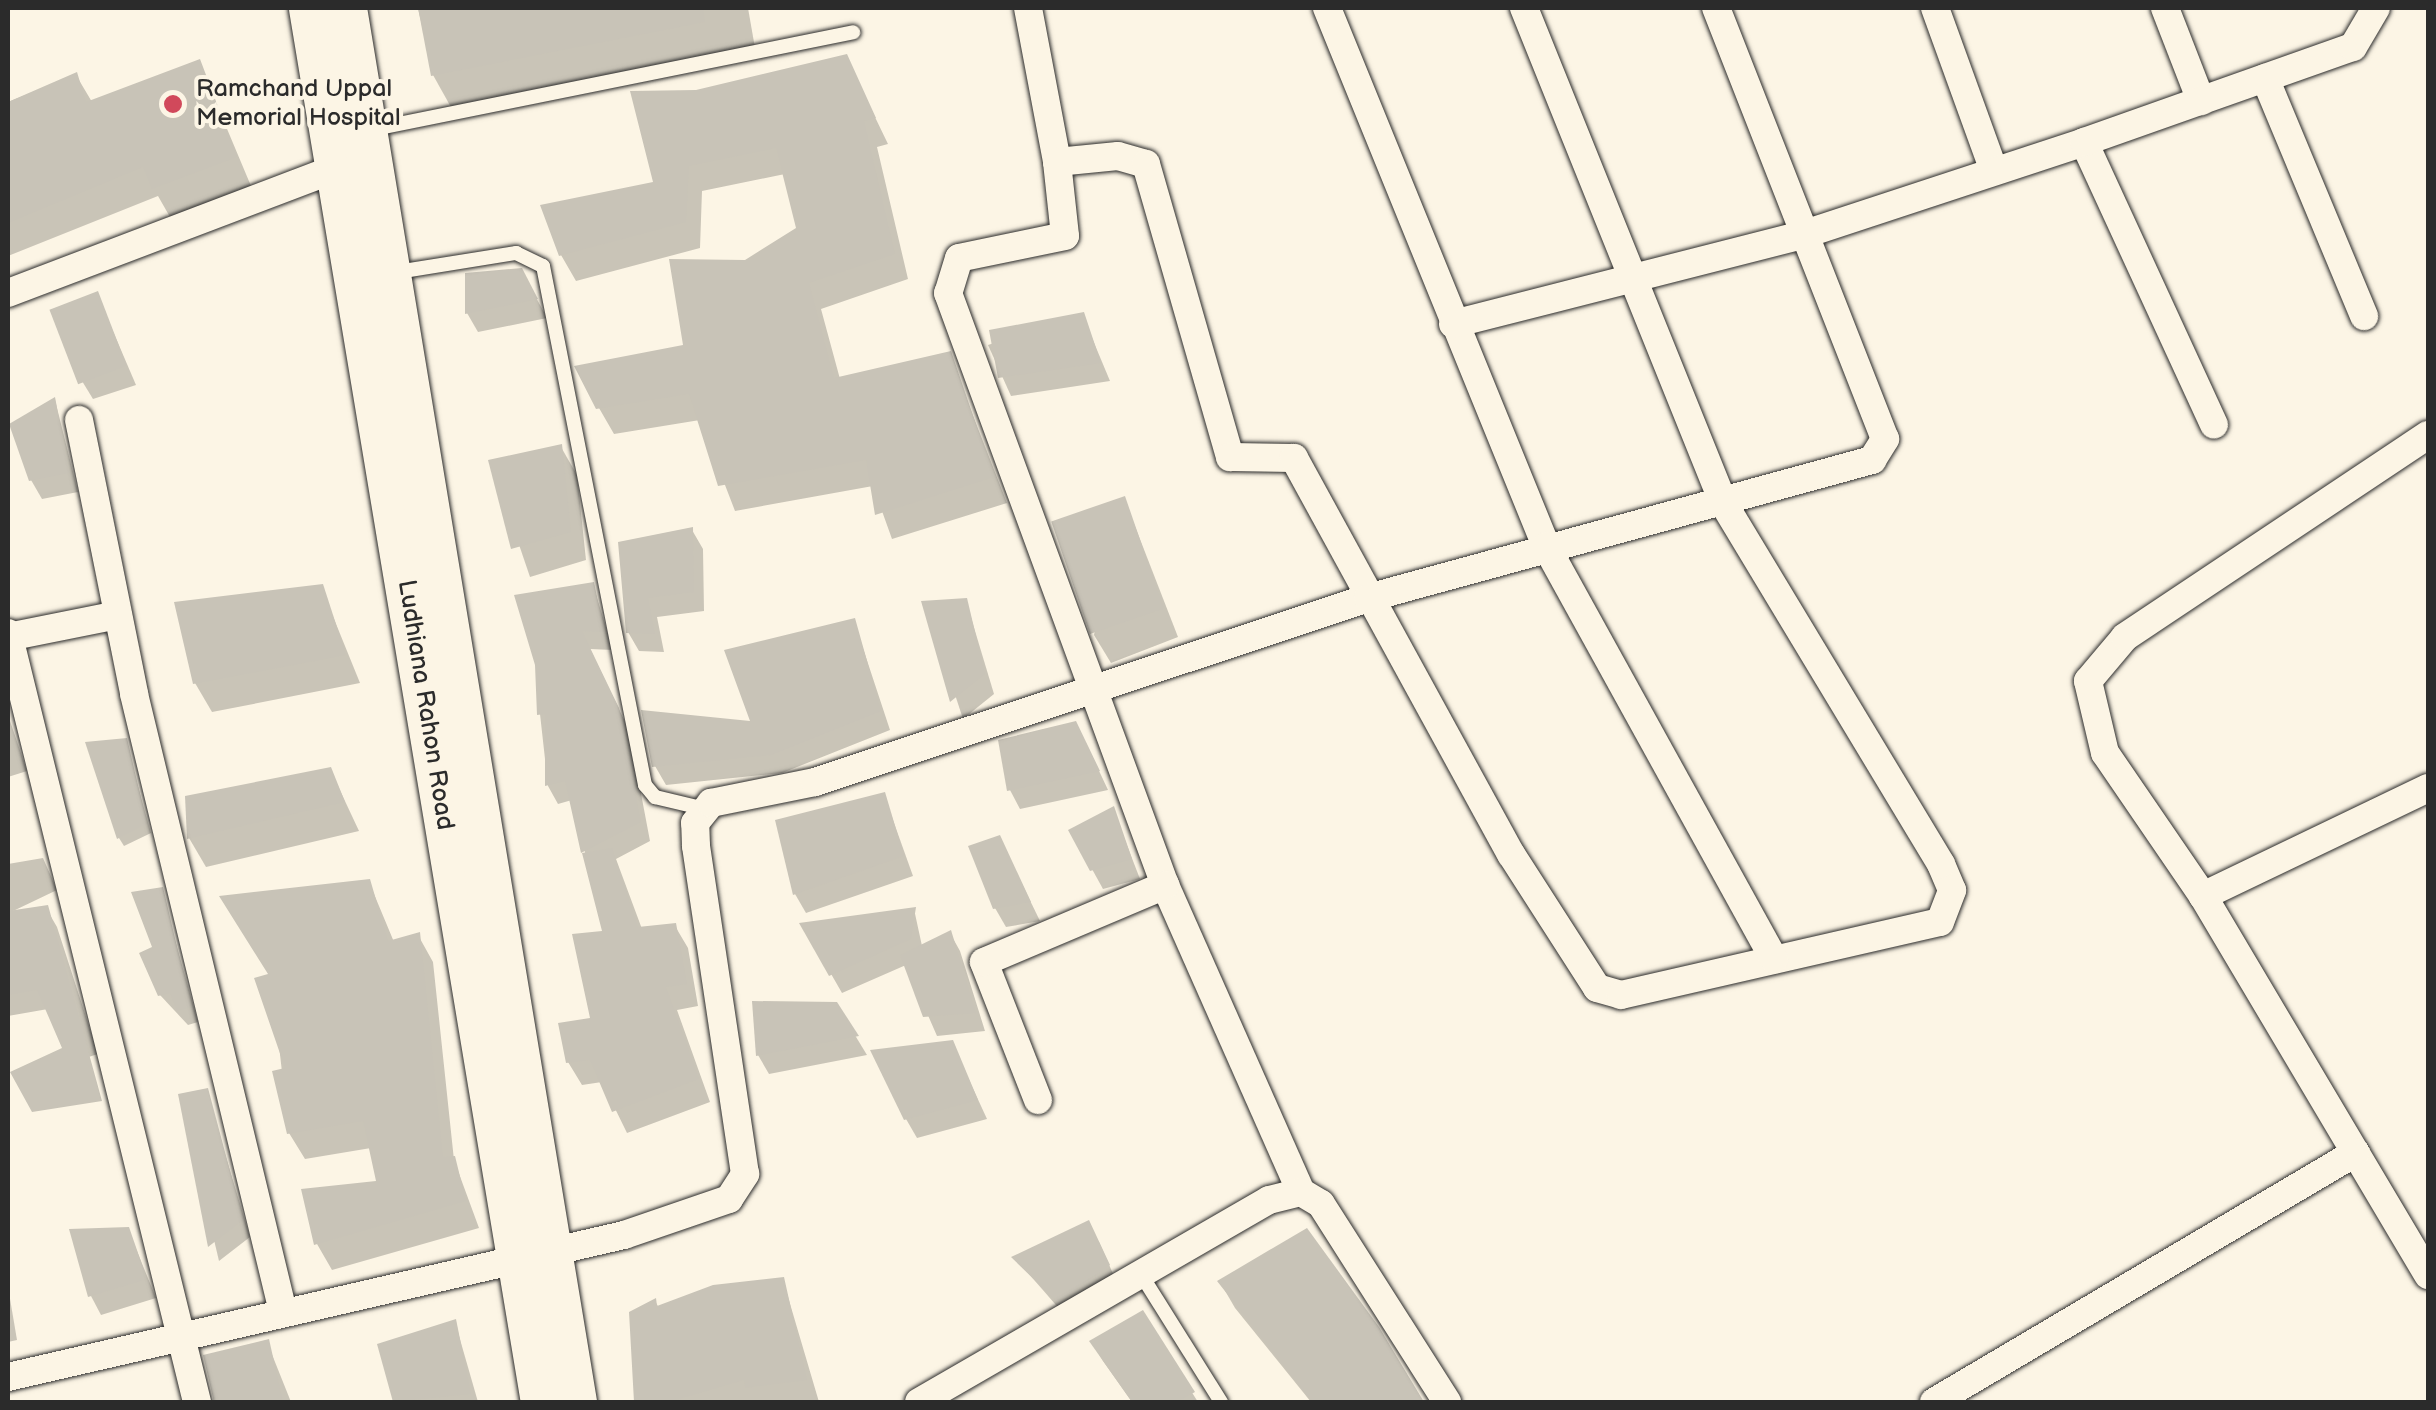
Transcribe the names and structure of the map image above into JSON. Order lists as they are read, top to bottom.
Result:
{
  "streets": {
    "main road": ["Ludhiana Rahon Road"]
  },
  "places": ["Ramchand Uppal Memorial Hospital"]
}
